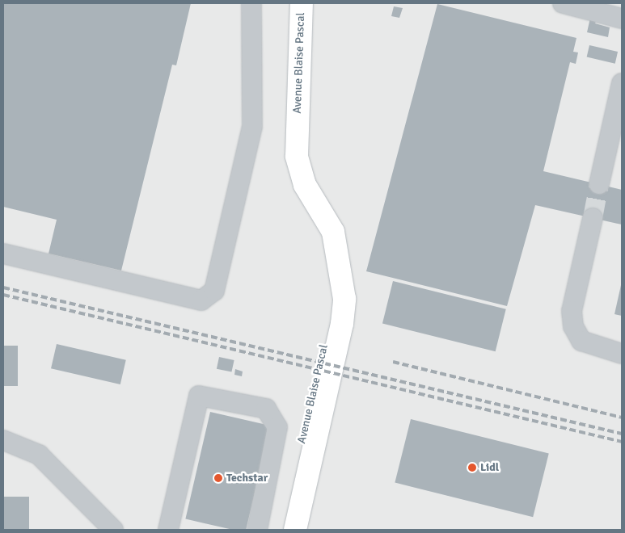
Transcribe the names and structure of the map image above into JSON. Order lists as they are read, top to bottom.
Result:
{
  "streets": {
    "main road": ["Avenue Blaise Pascal"]
  },
  "places": ["Lidl", "Techstar"]
}
